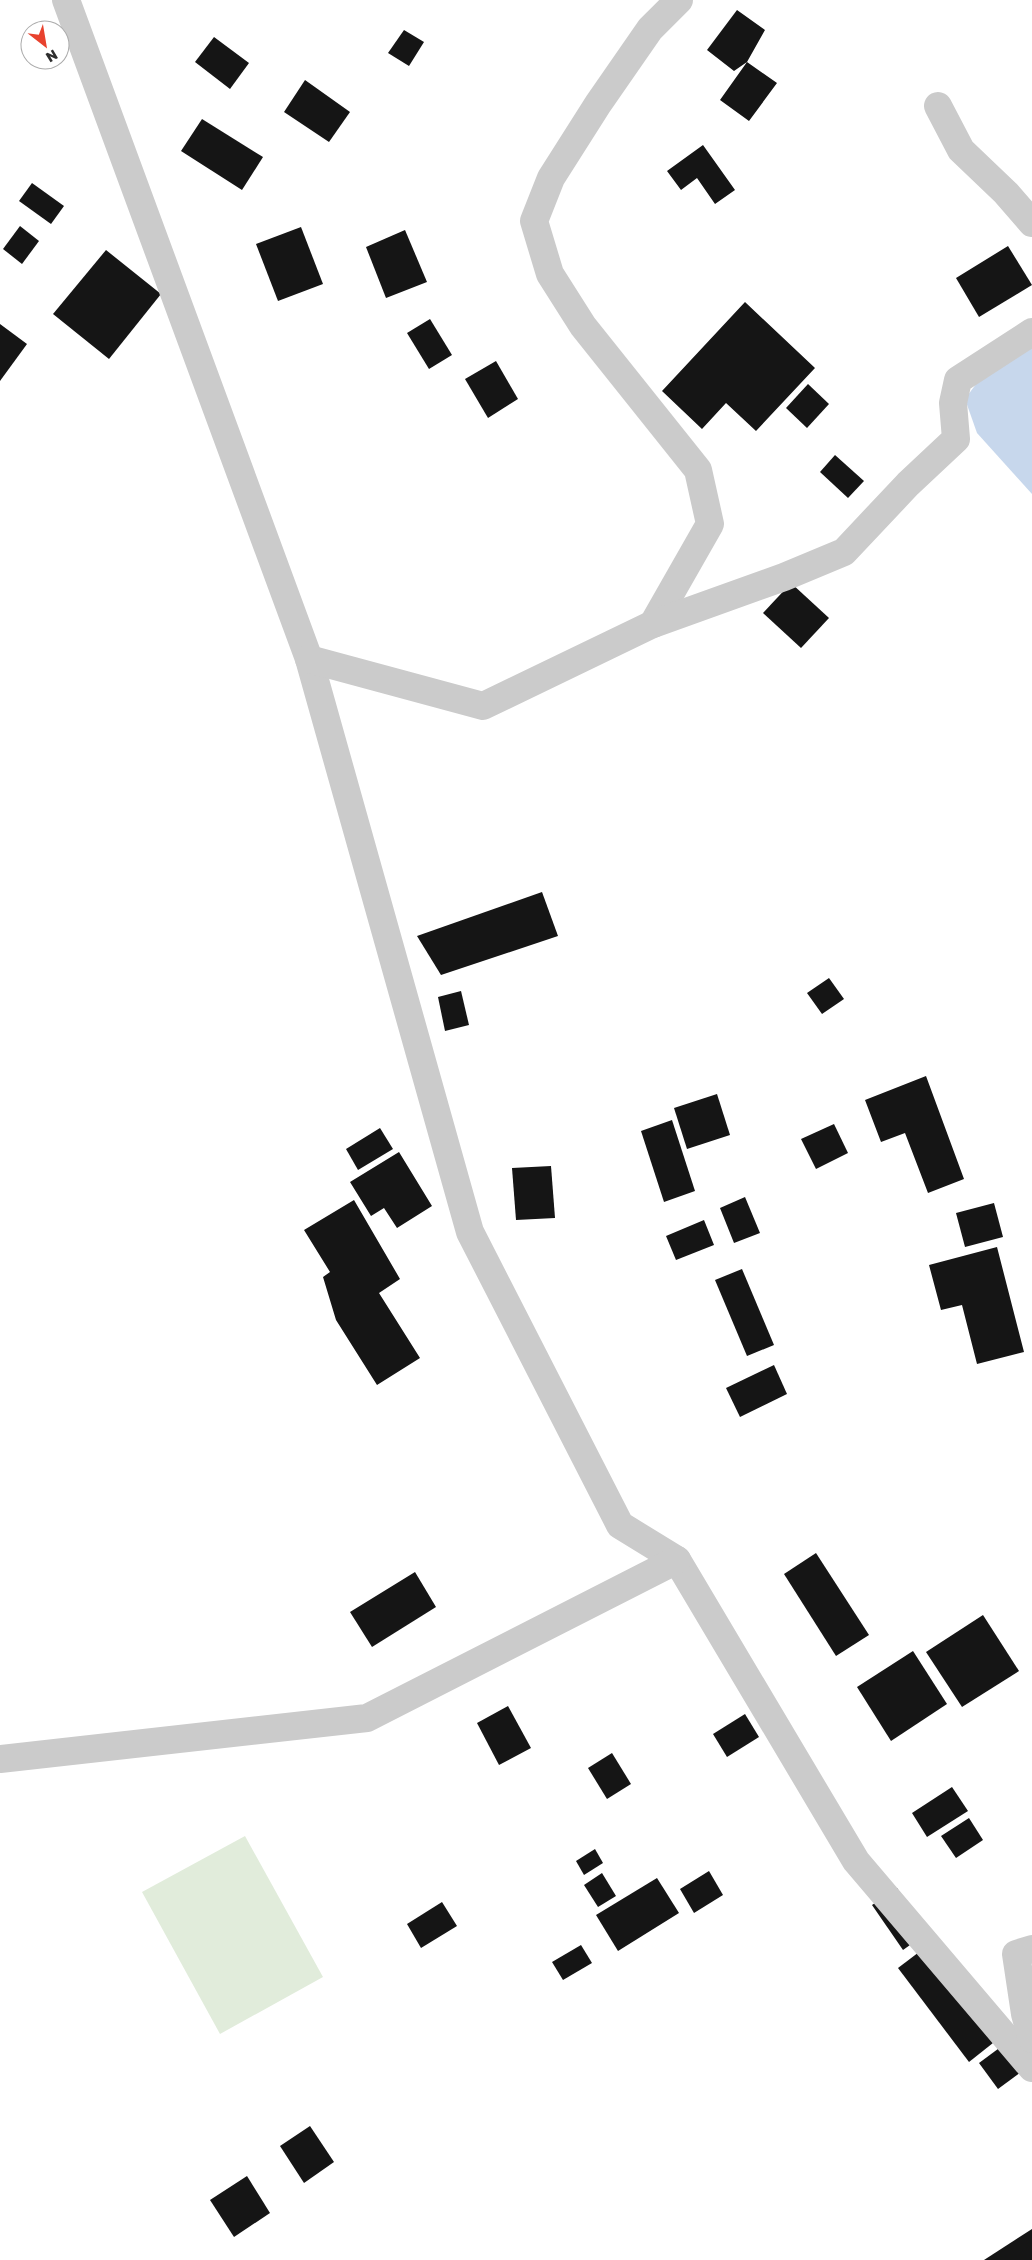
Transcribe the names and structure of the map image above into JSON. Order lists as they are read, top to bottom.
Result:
{
  "north": "bottom right"
}
